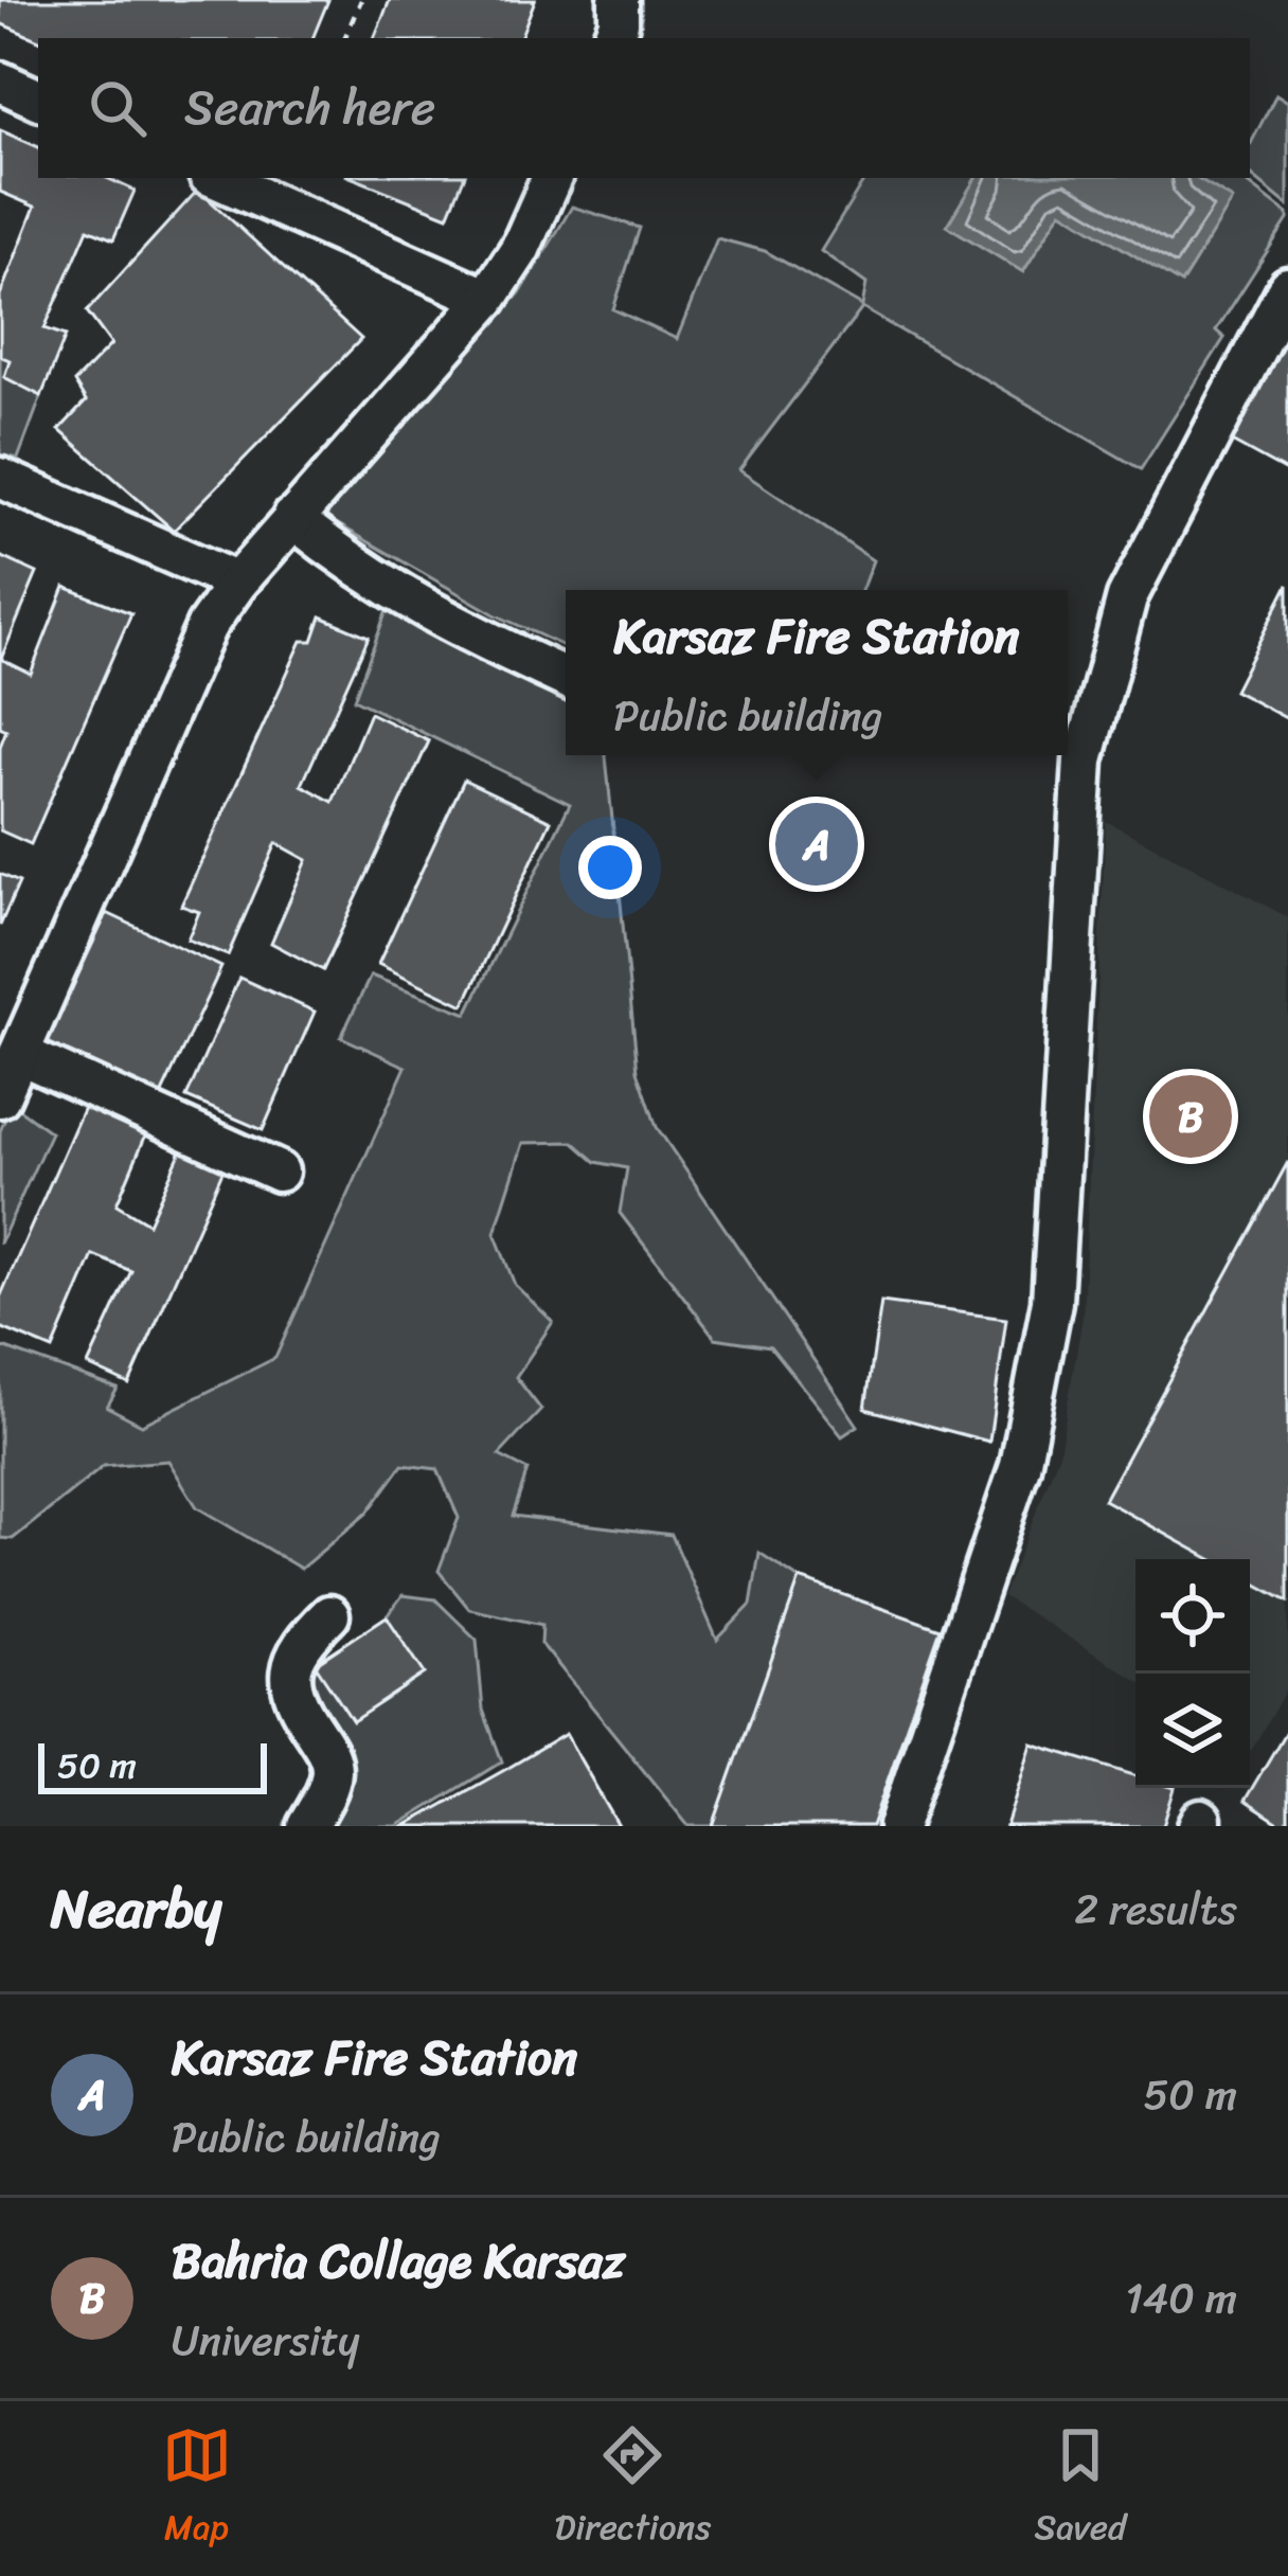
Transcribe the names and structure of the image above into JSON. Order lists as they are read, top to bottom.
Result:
{
  "scale_bar": "50 m",
  "page": {
    "search": "Search here",
    "popup": ["Karsaz Fire Station", "Public building"],
    "pins": ["A", "B"],
    "scale": "50 m",
    "heading": ["Nearby", "2 results"],
    "list": [
      {
        "mark": "A",
        "name": "Karsaz Fire Station",
        "note": "Public building",
        "value": "50 m"
      },
      {
        "mark": "B",
        "name": "Bahria Collage Karsaz",
        "note": "University",
        "value": "140 m"
      }
    ],
    "nav": ["Map", "Directions", "Saved"]
  }
}
